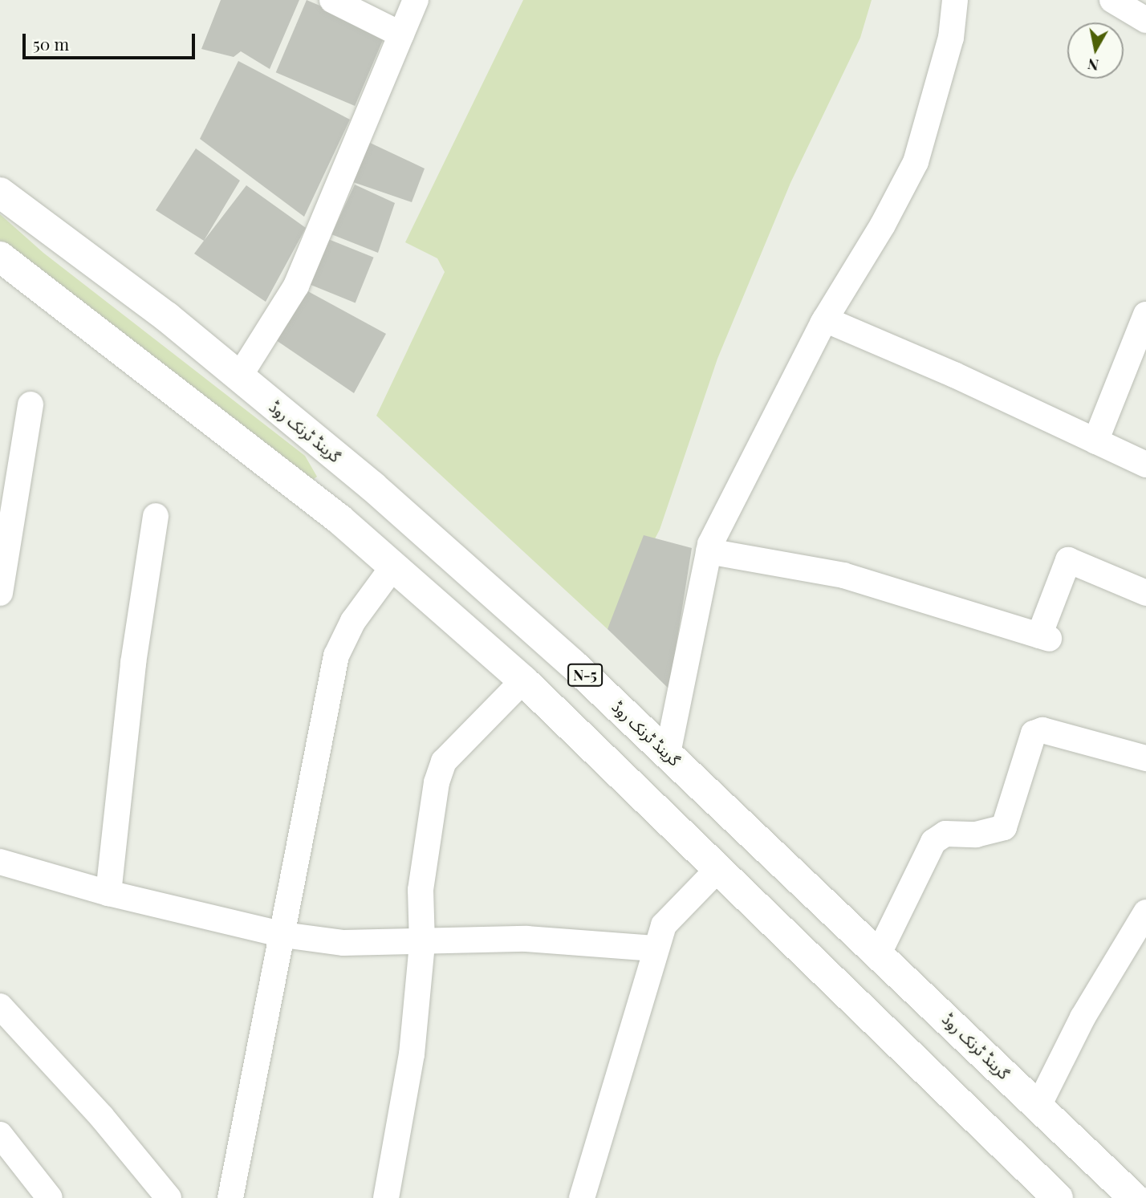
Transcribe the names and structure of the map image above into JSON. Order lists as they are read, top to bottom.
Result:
{
  "streets": {
    "highway": ["گرینڈ ٹرنک روڈ", "N-5"]
  },
  "scale_bar": "50 m",
  "north": "bottom"
}
